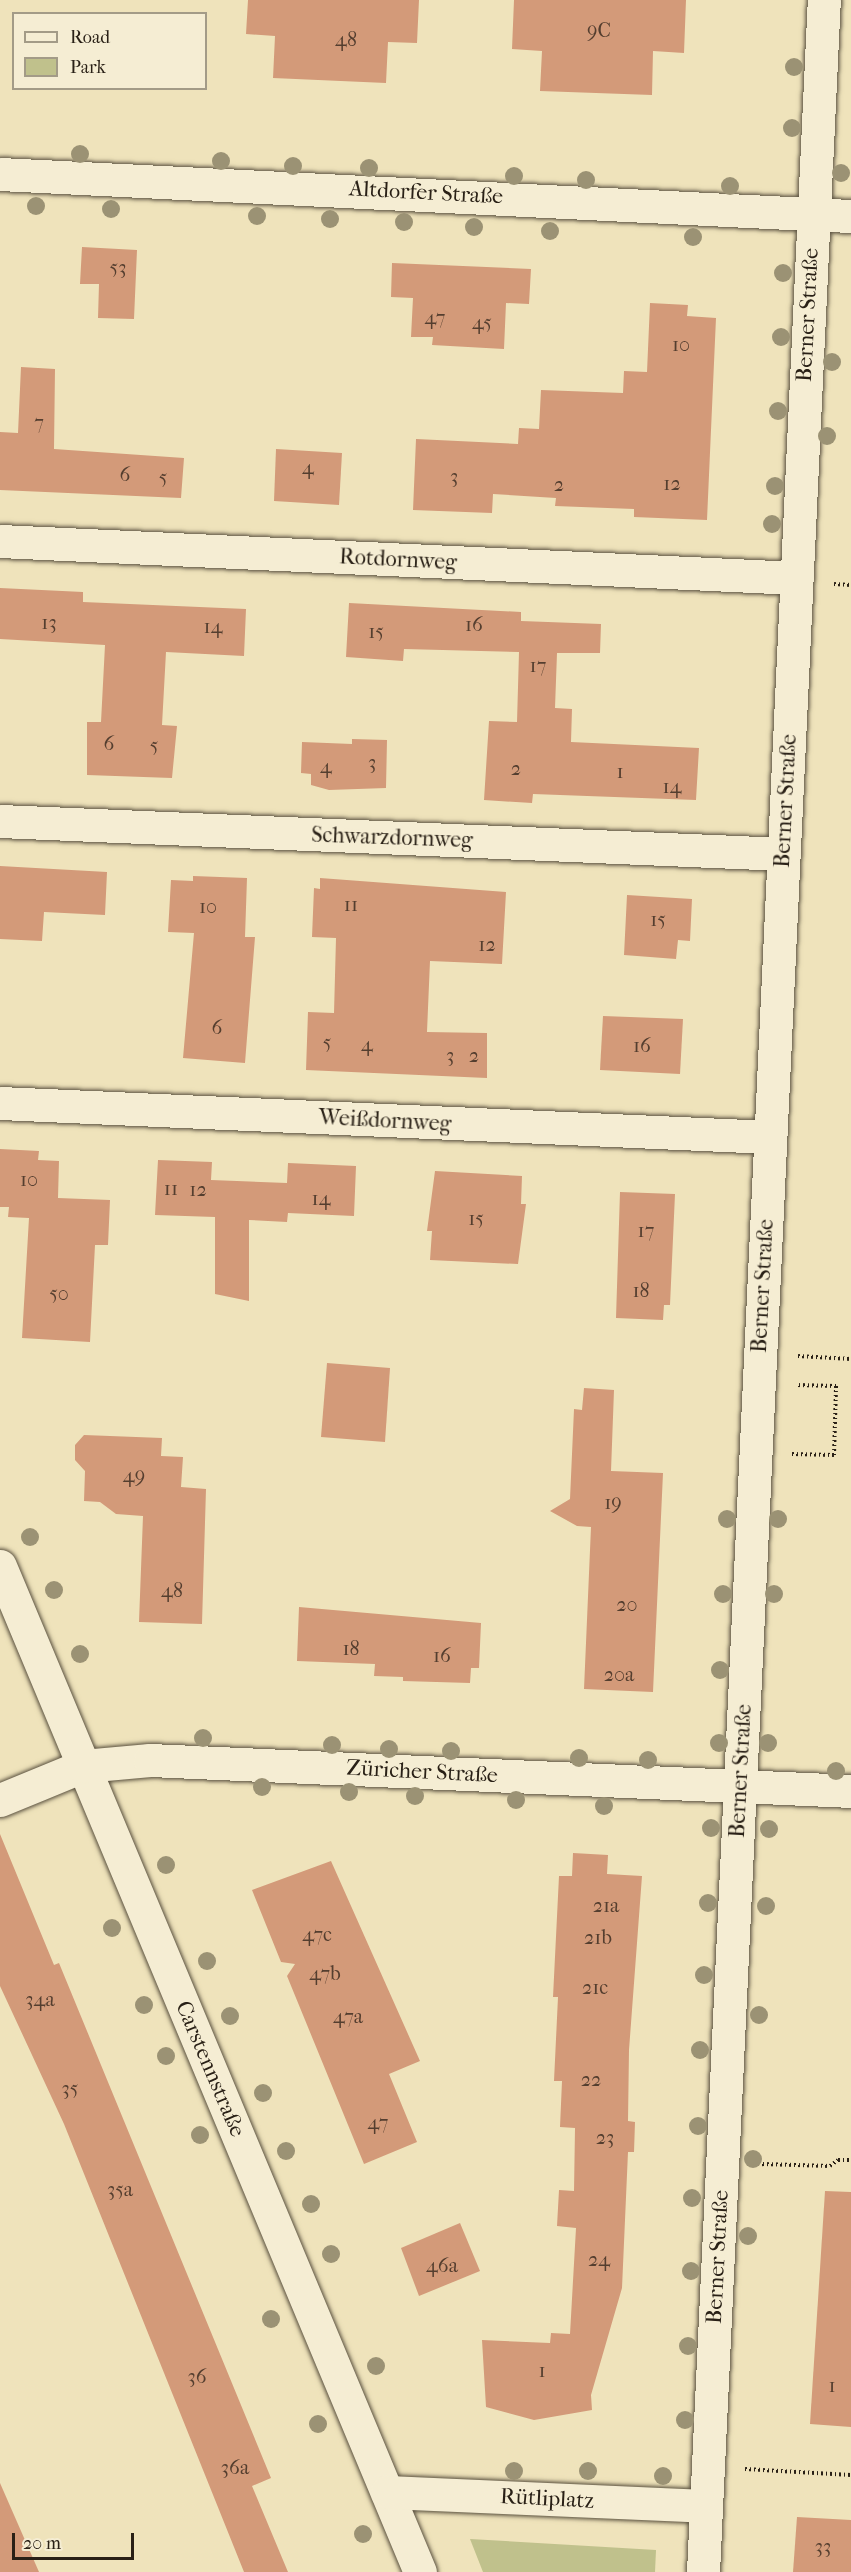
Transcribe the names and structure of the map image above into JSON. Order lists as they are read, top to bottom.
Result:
{
  "streets": {
    "street": [
      "Altdorfer Straße",
      "Berner Straße",
      "Rotdornweg",
      "Schwarzdornweg",
      "Weißdornweg",
      "Züricher Straße",
      "Carstennstraße",
      "Rütliplatz"
    ]
  },
  "crossings": [
    ["Altdorfer Straße", "Berner Straße"],
    ["Berner Straße", "Rotdornweg"],
    ["Berner Straße", "Schwarzdornweg"],
    ["Berner Straße", "Weißdornweg"],
    ["Berner Straße", "Züricher Straße"],
    ["Berner Straße", "Rütliplatz"],
    ["Züricher Straße", "Carstennstraße"],
    ["Carstennstraße", "Rütliplatz"]
  ],
  "house_numbers": [
    "9C",
    "48",
    "53",
    "47",
    "45",
    "10",
    "7",
    "4",
    "6",
    "3",
    "5",
    "12",
    "2",
    "13",
    "16",
    "14",
    "15",
    "17",
    "6",
    "5",
    "3",
    "4",
    "2",
    "1",
    "14",
    "11",
    "10",
    "15",
    "12",
    "6",
    "5",
    "4",
    "16",
    "3",
    "2",
    "10",
    "11",
    "12",
    "14",
    "15",
    "17",
    "18",
    "50",
    "49",
    "19",
    "48",
    "20",
    "18",
    "16",
    "20a",
    "21a",
    "47c",
    "21b",
    "47b",
    "21c",
    "34a",
    "47a",
    "22",
    "35",
    "47",
    "23",
    "35a",
    "24",
    "46a",
    "1",
    "36",
    "1",
    "36a",
    "33"
  ],
  "legend": ["Road", "Park"],
  "scale_bar": "20 m"
}
